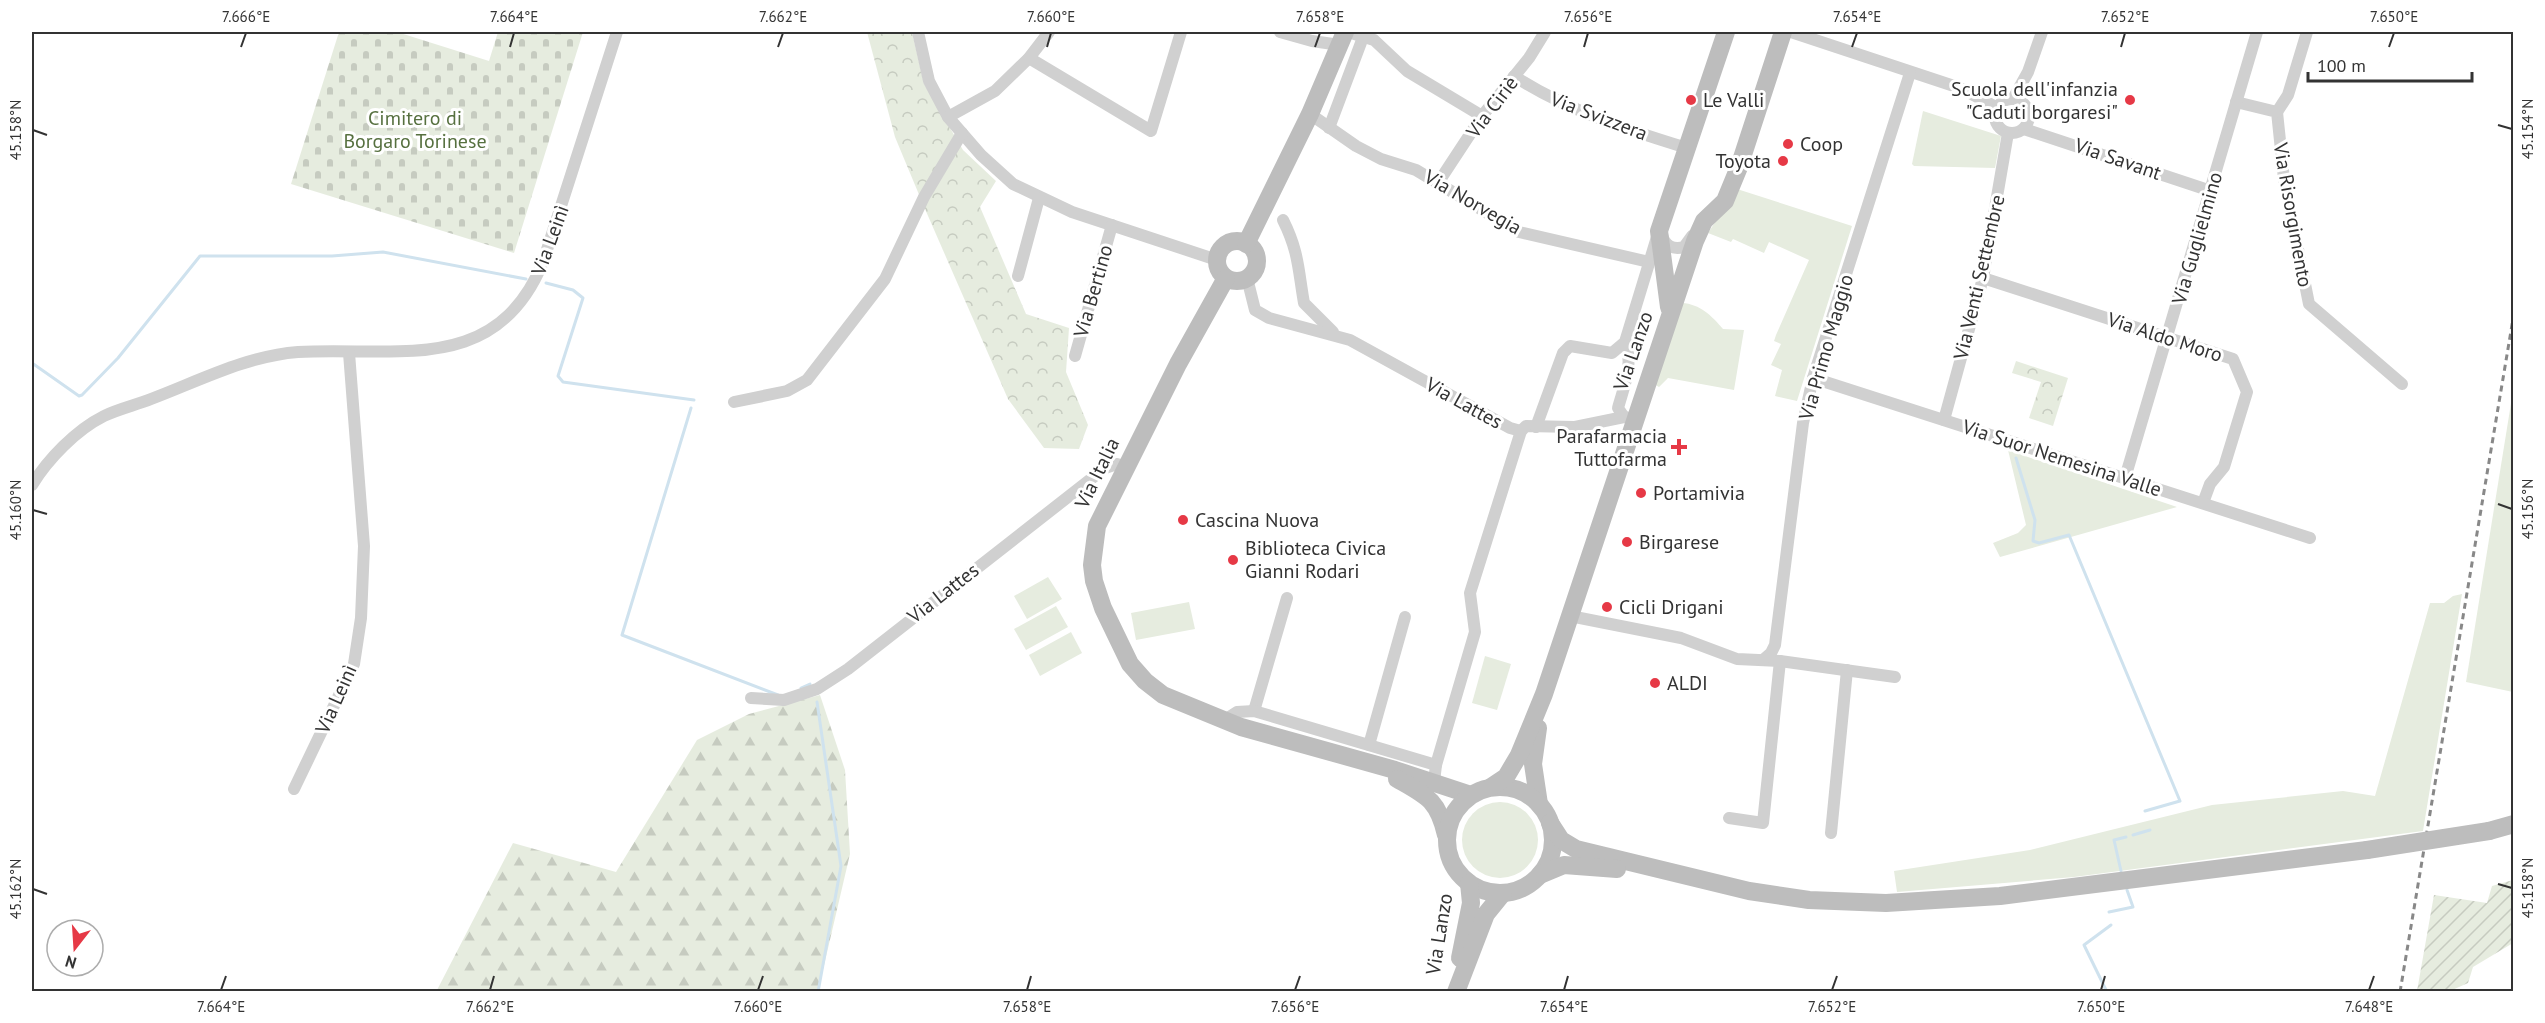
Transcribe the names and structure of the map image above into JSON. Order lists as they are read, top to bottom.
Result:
{
  "streets": {
    "street": [
      "Via Ciriè",
      "Via Svizzera",
      "Via Savant",
      "Via Norvegia",
      "Via Risorgimento",
      "Via Guglielmino",
      "Via Leinì",
      "Via Venti Settembre",
      "Via Bertino",
      "Via Aldo Moro",
      "Via Primo Maggio",
      "Via Lanzo",
      "Via Lattes",
      "Via Suor Nemesina Valle",
      "Via Italia"
    ]
  },
  "crossings": [
    ["Via Ciriè", "Via Svizzera"],
    ["Via Ciriè", "Via Norvegia"],
    ["Via Savant", "Via Guglielmino"],
    ["Via Savant", "Via Venti Settembre"],
    ["Via Guglielmino", "Via Aldo Moro"],
    ["Via Guglielmino", "Via Suor Nemesina Valle"],
    ["Via Venti Settembre", "Via Aldo Moro"],
    ["Via Venti Settembre", "Via Suor Nemesina Valle"],
    ["Via Bertino", "Via Lattes"],
    ["Via Bertino", "Via Italia"],
    ["Via Aldo Moro", "Via Suor Nemesina Valle"],
    ["Via Primo Maggio", "Via Suor Nemesina Valle"],
    ["Via Lanzo", "Via Lattes"],
    ["Via Lanzo", "Via Italia"],
    ["Via Lattes", "Via Italia"]
  ],
  "parks": ["Cimitero di Borgaro Torinese"],
  "places": {
    "other": [
      "Le Valli",
      "Scuola dell'infanzia \"Caduti borgaresi\"",
      "Coop",
      "Toyota",
      "Portamivia",
      "Cascina Nuova",
      "Birgarese",
      "Biblioteca Civica Gianni Rodari",
      "Cicli Drigani",
      "ALDI"
    ],
    "health": ["Parafarmacia Tuttofarma"]
  },
  "scale_bar": "100 m",
  "north": "bottom",
  "coordinates": [
    "7.666°E",
    "7.664°E",
    "7.662°E",
    "7.660°E",
    "7.658°E",
    "7.656°E",
    "7.654°E",
    "7.652°E",
    "7.650°E",
    "45.154°N",
    "45.158°N",
    "45.156°N",
    "45.160°N",
    "45.162°N",
    "7.648°E"
  ]
}
